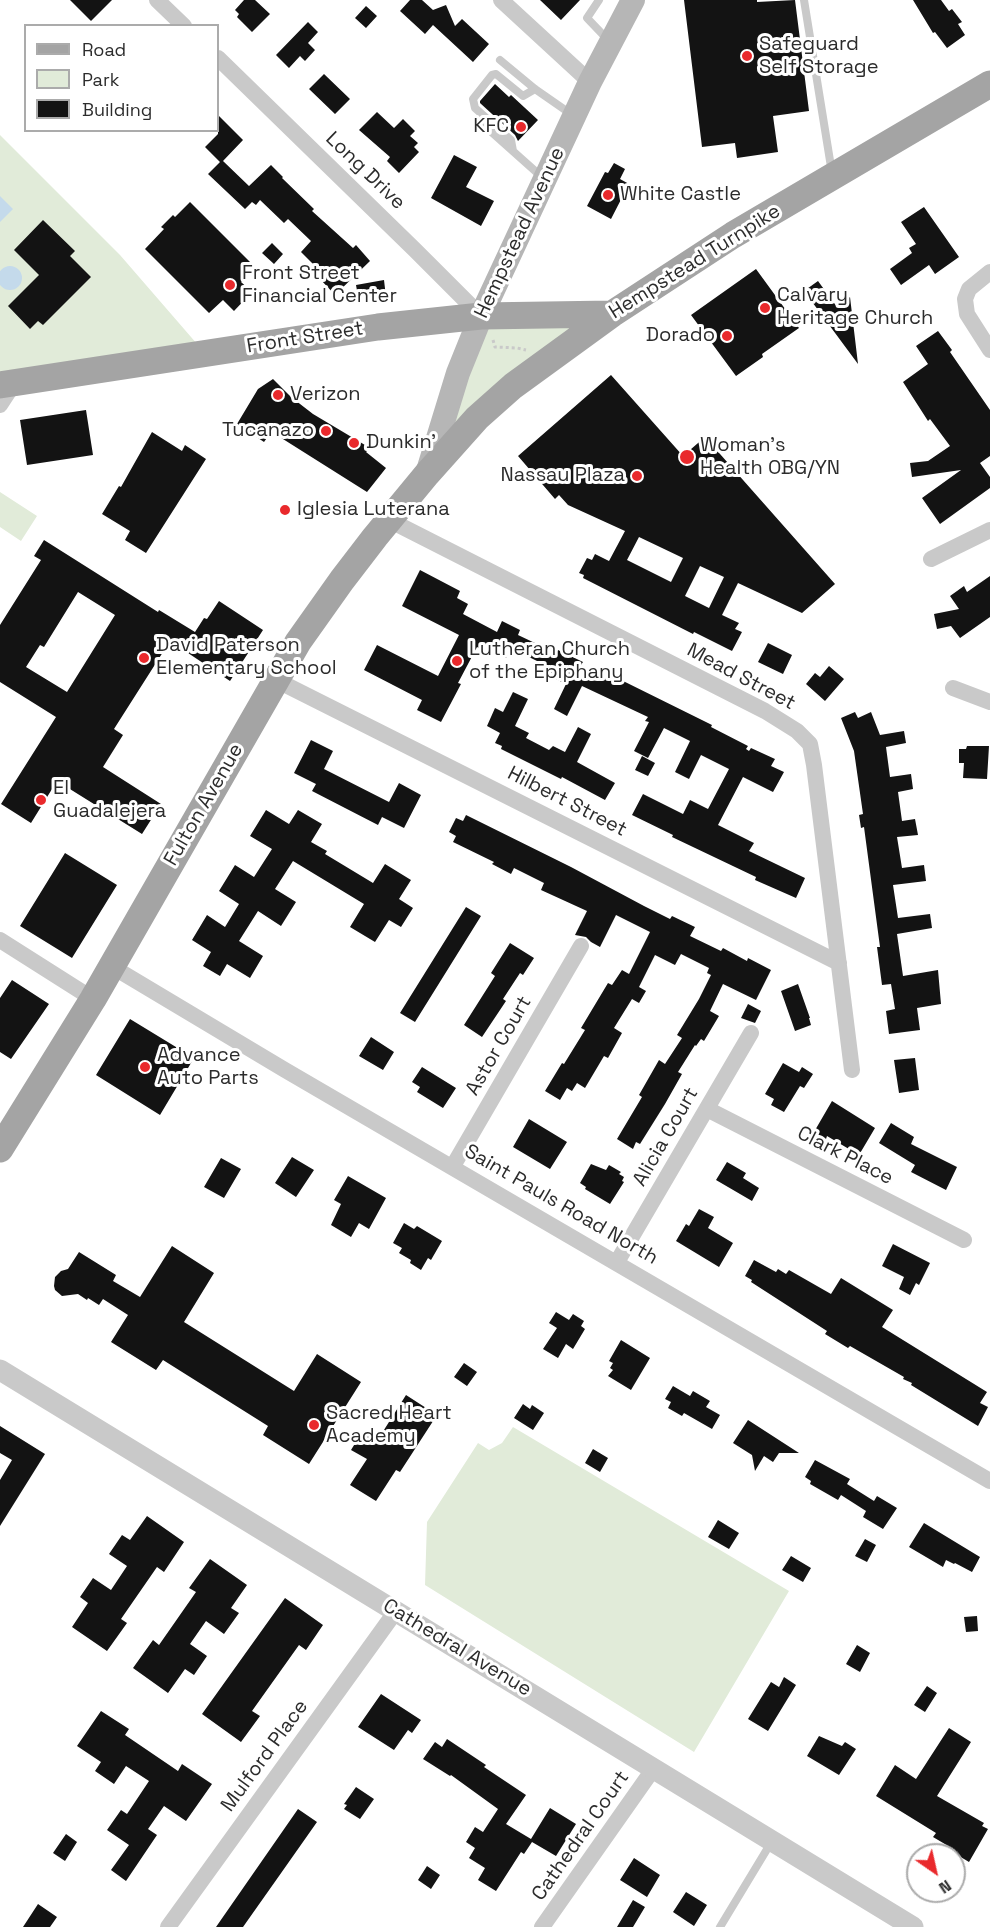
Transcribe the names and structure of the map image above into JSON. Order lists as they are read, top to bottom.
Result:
{
  "streets": {
    "main road": [
      "Hempstead Avenue",
      "Hempstead Turnpike",
      "Front Street",
      "Fulton Avenue"
    ],
    "street": [
      "Long Drive",
      "Mead Street",
      "Hilbert Street",
      "Astor Court",
      "Alicia Court",
      "Clark Place",
      "Saint Pauls Road North",
      "Cathedral Avenue",
      "Mulford Place",
      "Cathedral Court"
    ]
  },
  "crossings": [
    ["Long Drive", "Hempstead Avenue"],
    ["Long Drive", "Front Street"],
    ["Hempstead Avenue", "Hempstead Turnpike"],
    ["Hempstead Avenue", "Front Street"],
    ["Hempstead Avenue", "Fulton Avenue"],
    ["Hempstead Turnpike", "Front Street"],
    ["Hempstead Turnpike", "Fulton Avenue"],
    ["Mead Street", "Hilbert Street"],
    ["Mead Street", "Fulton Avenue"],
    ["Hilbert Street", "Fulton Avenue"],
    ["Fulton Avenue", "Saint Pauls Road North"],
    ["Astor Court", "Saint Pauls Road North"],
    ["Alicia Court", "Clark Place"],
    ["Alicia Court", "Saint Pauls Road North"],
    ["Cathedral Avenue", "Mulford Place"],
    ["Cathedral Avenue", "Cathedral Court"]
  ],
  "places": [
    "Safeguard Self Storage",
    "KFC",
    "White Castle",
    "Front Street Financial Center",
    "Calvary Heritage Church",
    "Dorado",
    "Verizon",
    "Tucanazo",
    "Dunkin'",
    "Woman’s Health OBG/YN",
    "Nassau Plaza",
    "Iglesia Luterana",
    "David Paterson Elementary School",
    "Lutheran Church of the Epiphany",
    "El Guadalejera",
    "Advance Auto Parts",
    "Sacred Heart Academy"
  ],
  "legend": ["Road", "Park", "Building"],
  "north": "bottom right"
}
